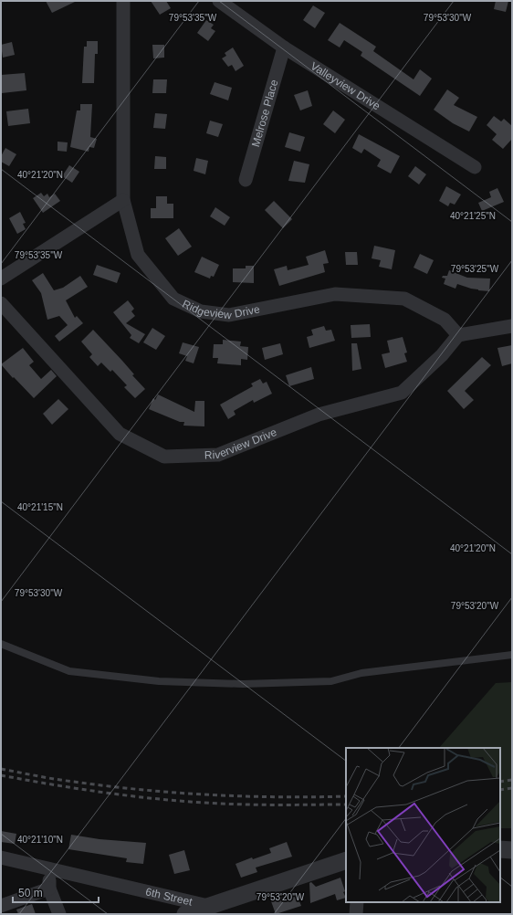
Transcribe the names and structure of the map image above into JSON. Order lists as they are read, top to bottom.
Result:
{
  "streets": {
    "street": [
      "Valleyview Drive",
      "Melrose Place",
      "Ridgeview Drive",
      "Riverview Drive",
      "6th Street"
    ]
  },
  "crossings": [
    ["Valleyview Drive", "Melrose Place"],
    ["Ridgeview Drive", "Riverview Drive"]
  ],
  "scale_bar": "50 m",
  "coordinates": [
    "79°53'35\"W",
    "79°53'30\"W",
    "40°21'20\"N",
    "40°21'25\"N",
    "79°53'25\"W",
    "40°21'15\"N",
    "79°53'20\"W",
    "40°21'10\"N"
  ]
}
